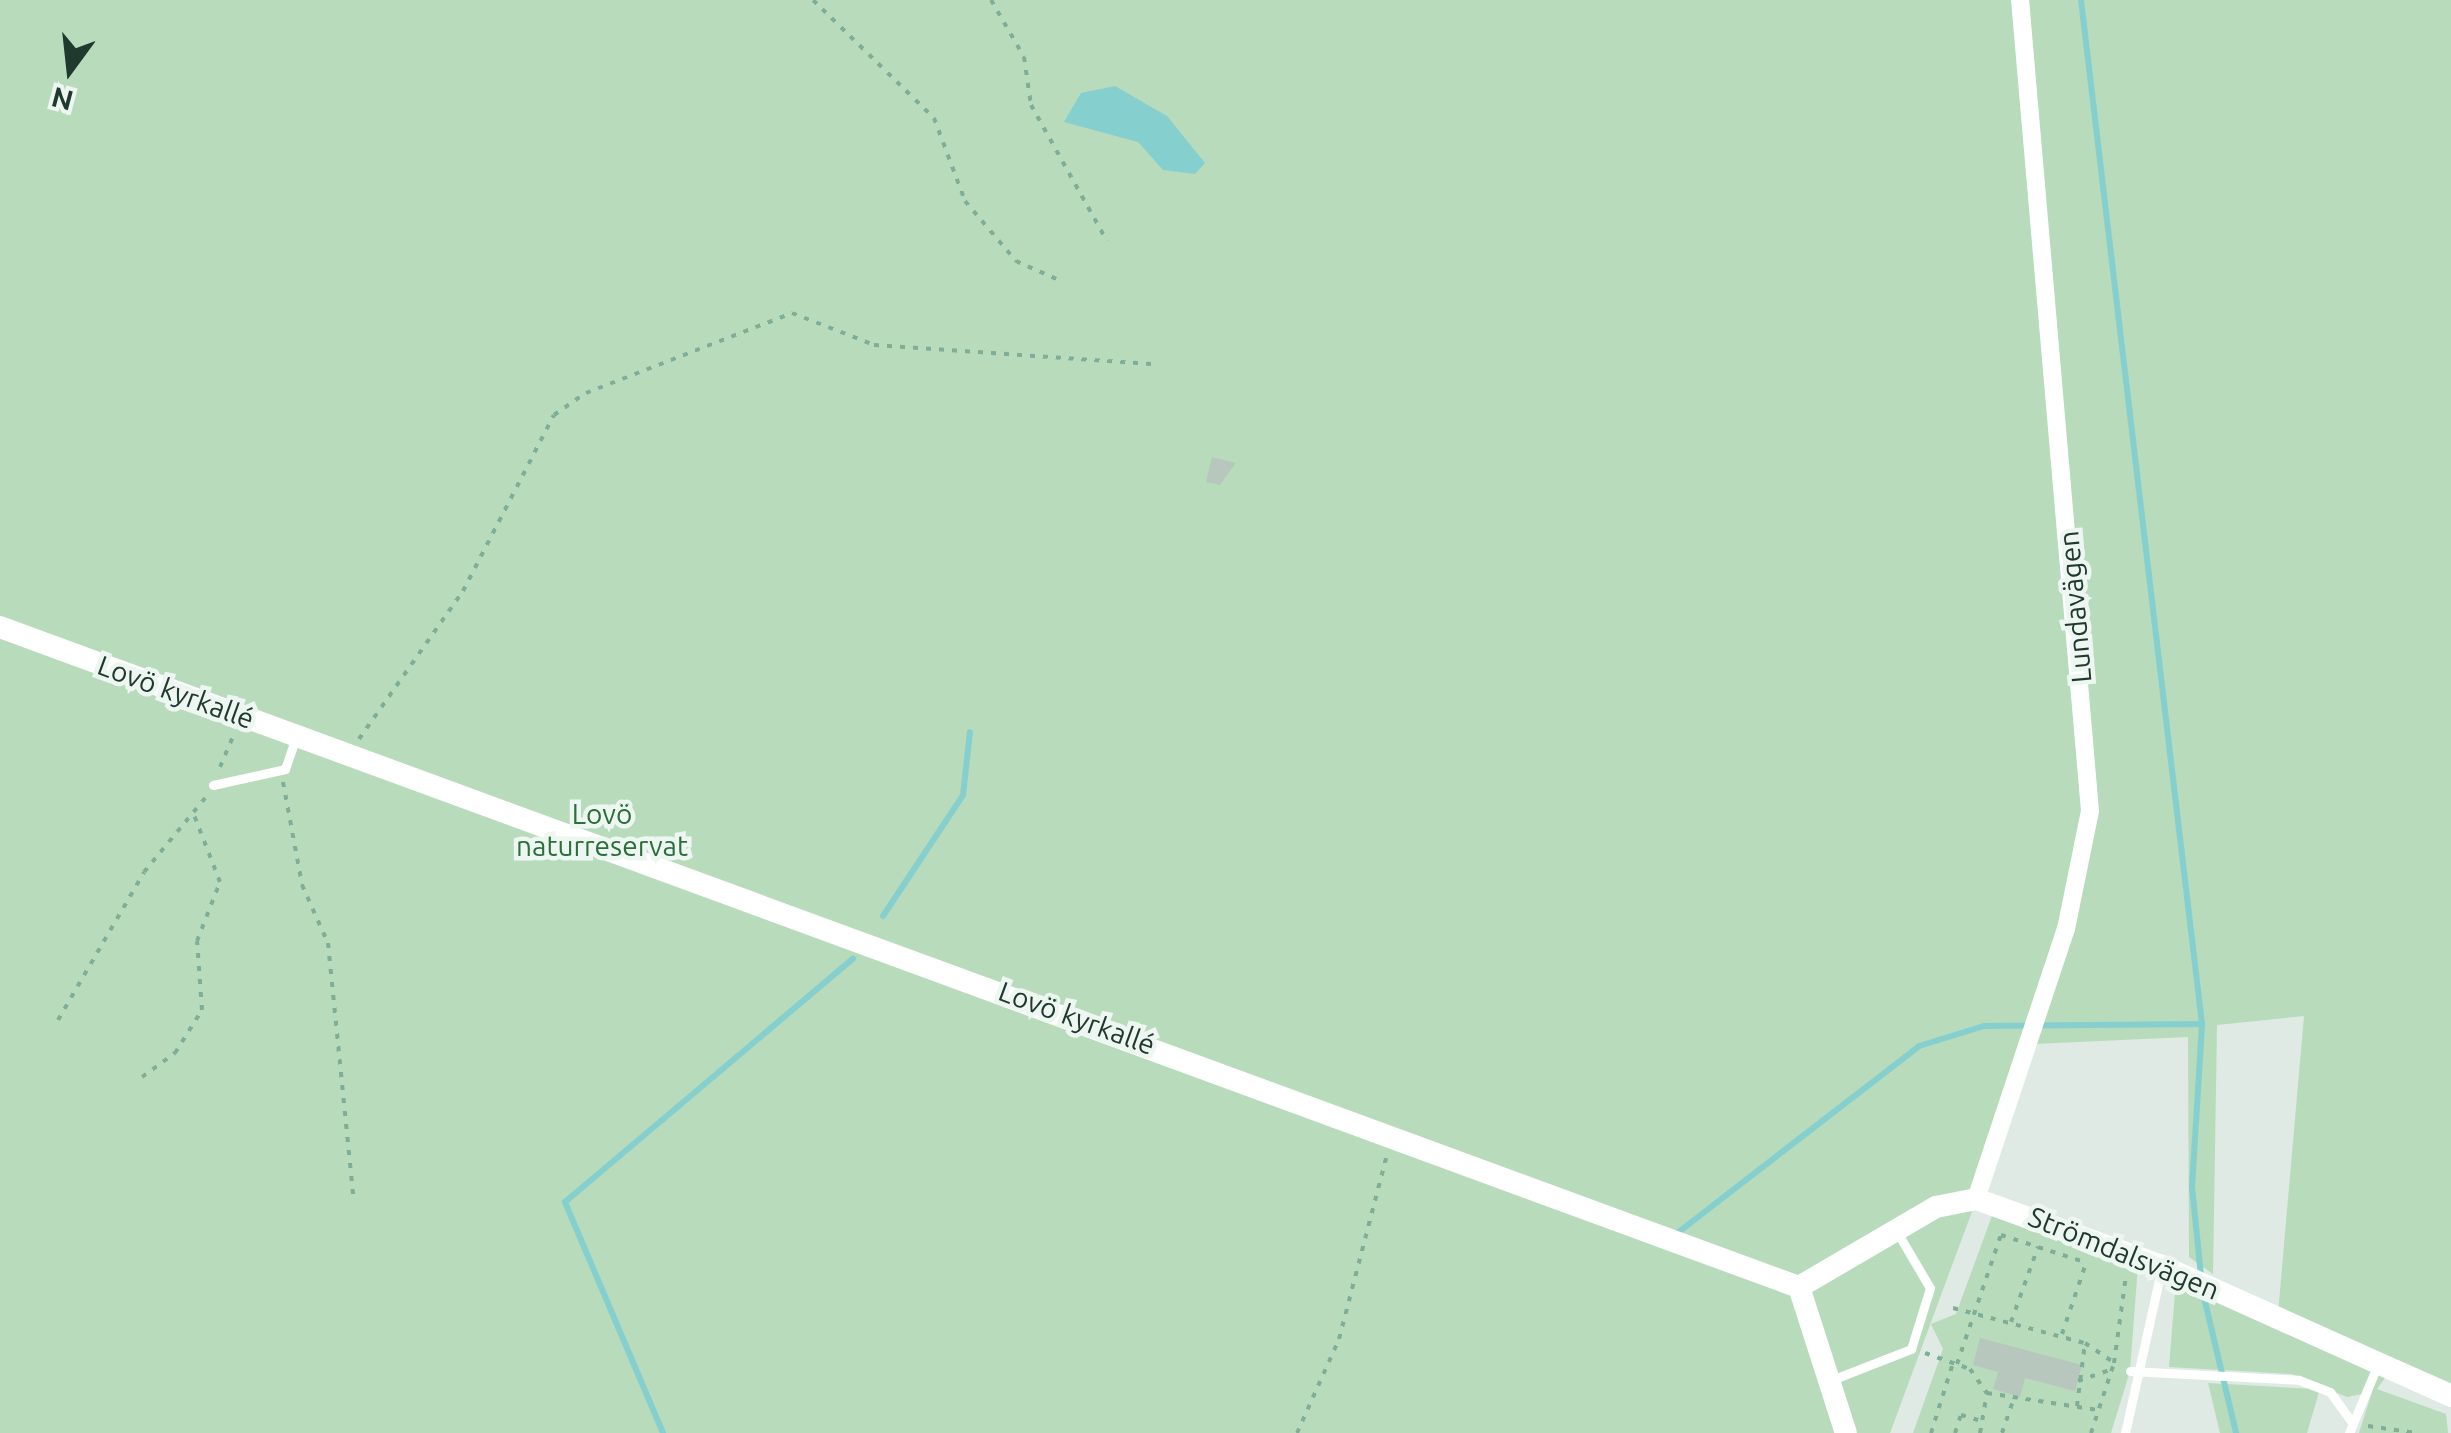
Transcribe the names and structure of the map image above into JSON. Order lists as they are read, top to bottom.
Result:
{
  "streets": {
    "street": ["Lundavägen", "Lovö kyrkallé", "Strömdalsvägen"]
  },
  "crossings": [
    ["Lundavägen", "Strömdalsvägen"]
  ],
  "parks": ["Lovö naturreservat"],
  "north": "bottom"
}
